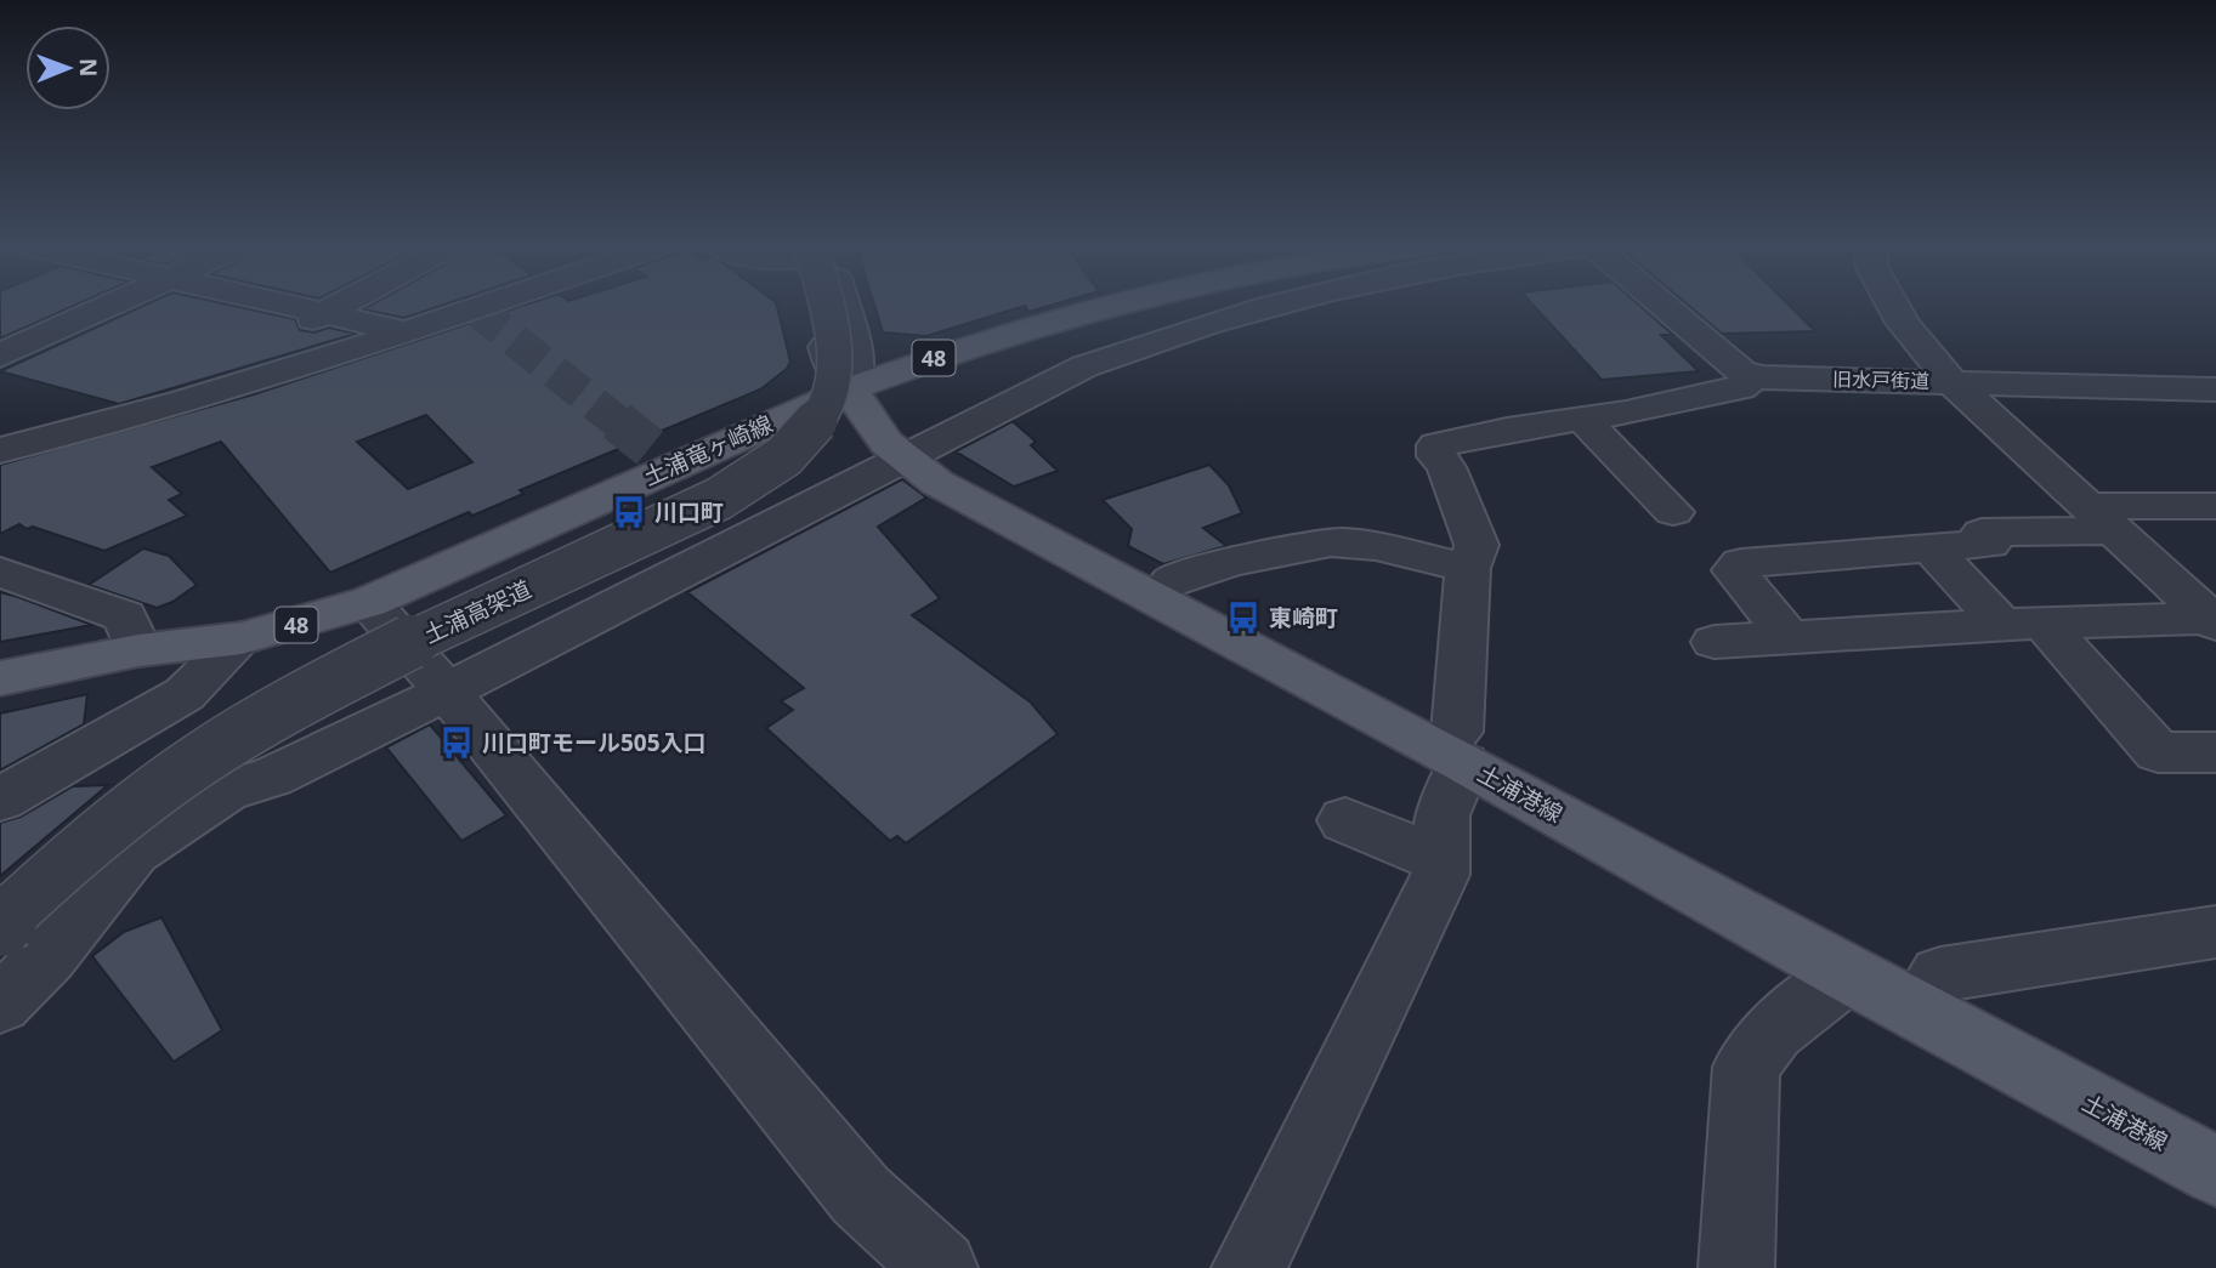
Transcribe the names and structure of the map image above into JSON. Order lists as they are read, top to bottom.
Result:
{
  "streets": {
    "main road": ["48", "土浦竜ヶ崎線", "土浦港線"],
    "street": ["旧水戸街道", "土浦高架道"]
  },
  "crossings": [
    ["土浦竜ヶ崎線", "土浦港線"]
  ],
  "places": {
    "bus stop": ["川口町", "東崎町", "川口町モール505入口"]
  },
  "north": "right"
}
